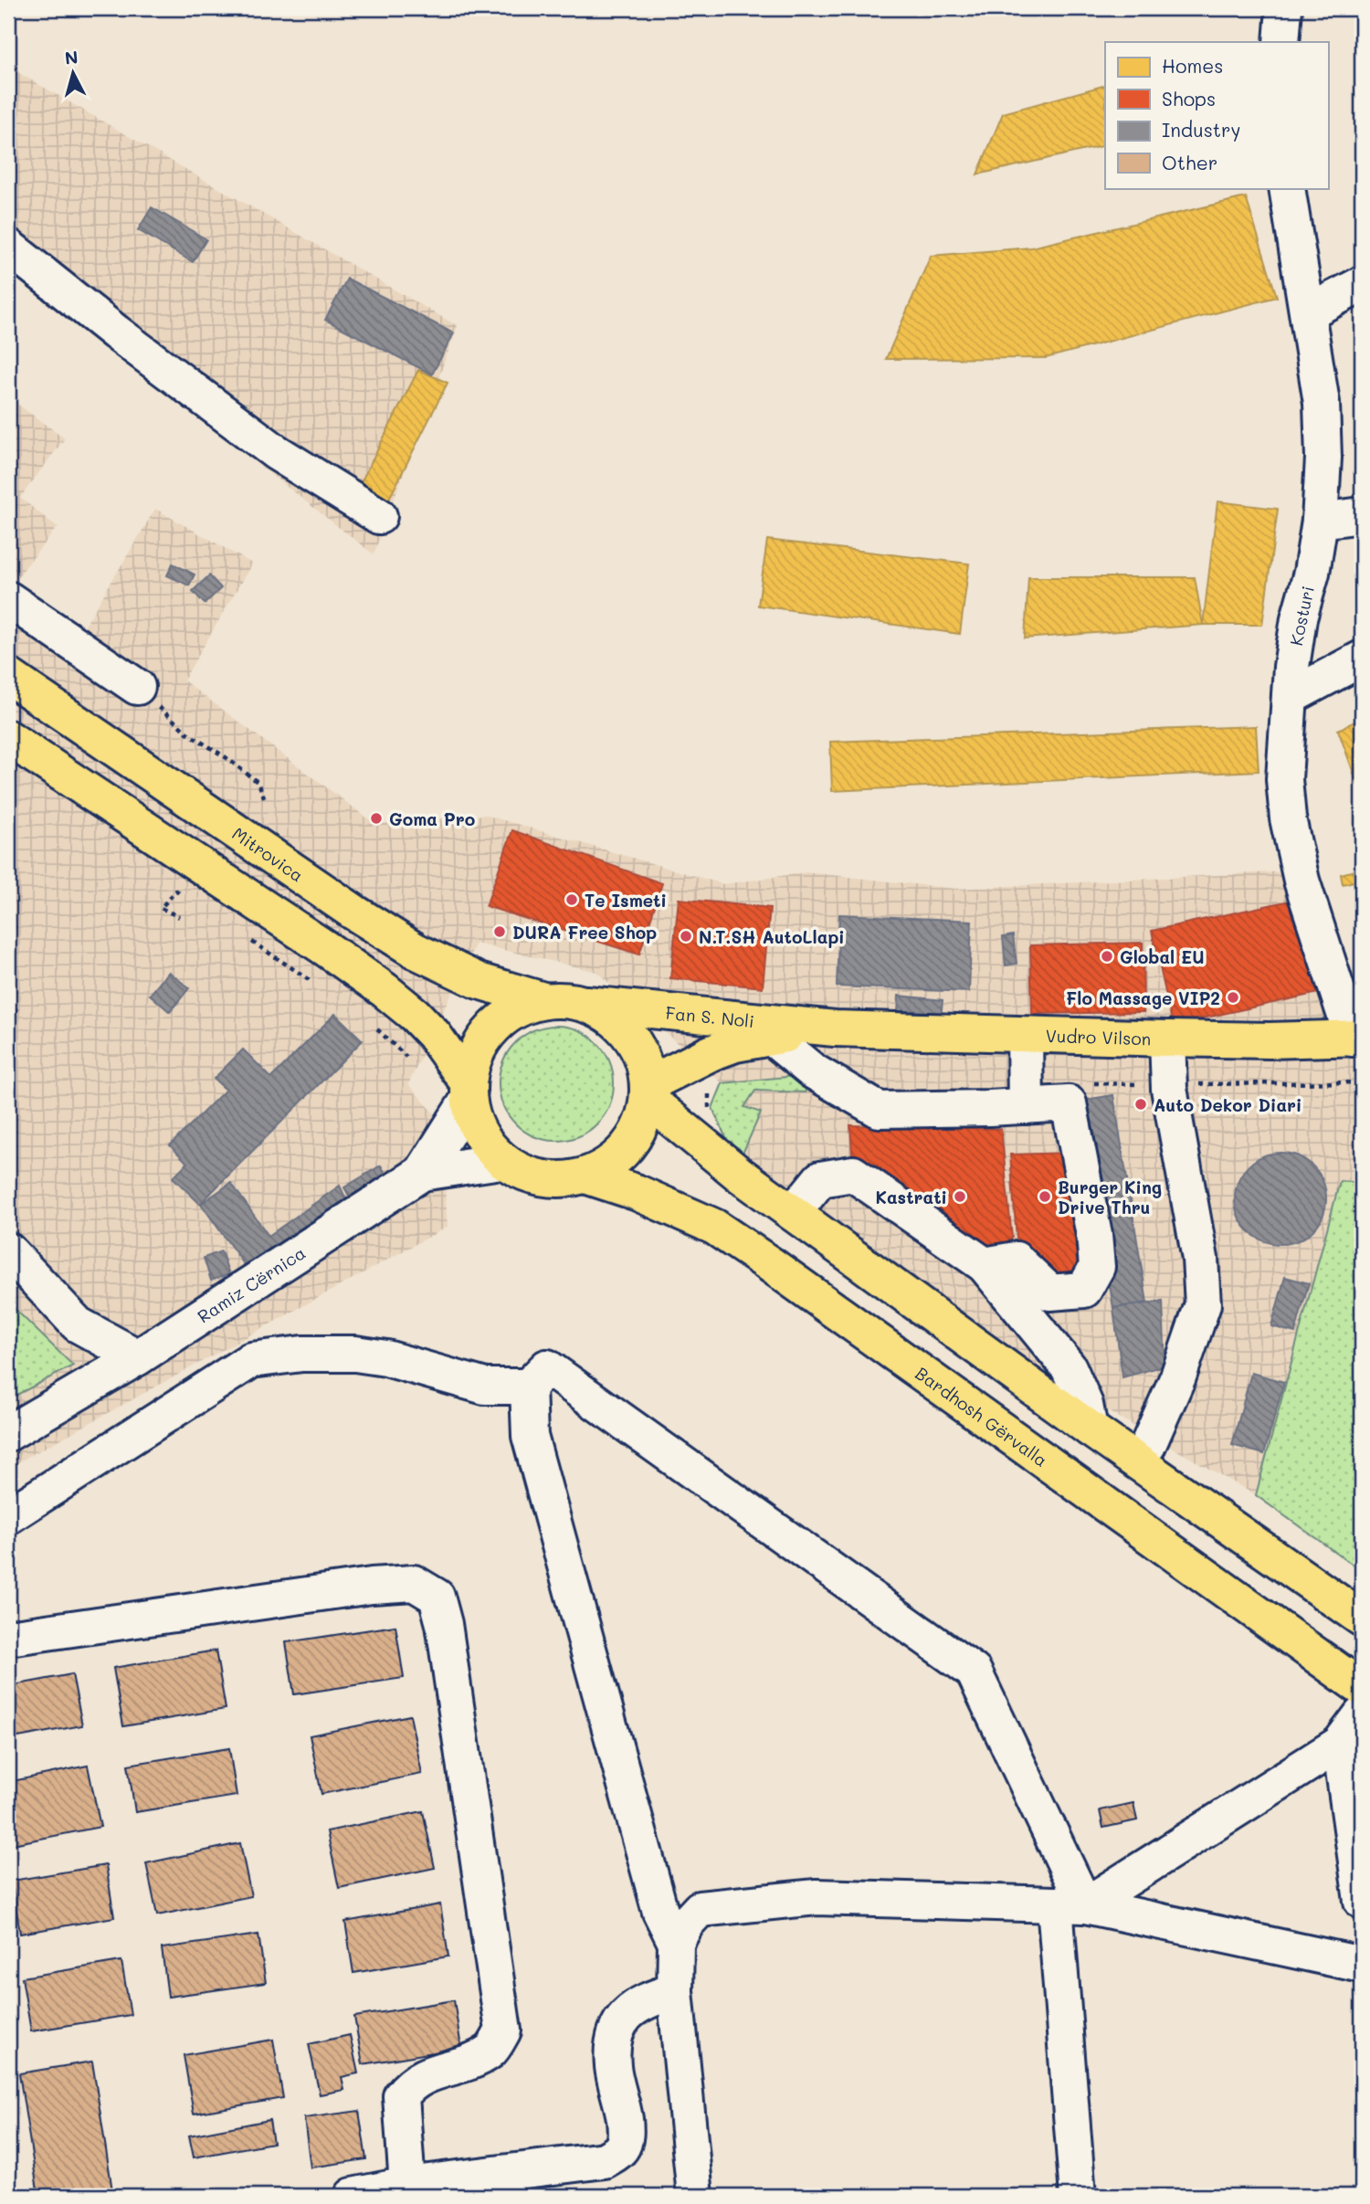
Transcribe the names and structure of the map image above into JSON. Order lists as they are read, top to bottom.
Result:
{
  "streets": {
    "main road": [
      "Mitrovica",
      "Fan S. Noli",
      "Vudro Vilson",
      "Bardhosh Gërvalla"
    ],
    "street": ["Kosturi", "Ramiz Cërnica"]
  },
  "crossings": [
    ["Kosturi", "Vudro Vilson"],
    ["Mitrovica", "Fan S. Noli"],
    ["Mitrovica", "Ramiz Cërnica"],
    ["Mitrovica", "Bardhosh Gërvalla"],
    ["Fan S. Noli", "Vudro Vilson"],
    ["Fan S. Noli", "Ramiz Cërnica"],
    ["Fan S. Noli", "Bardhosh Gërvalla"],
    ["Ramiz Cërnica", "Bardhosh Gërvalla"]
  ],
  "places": [
    "Goma Pro",
    "Te Ismeti",
    "DURA Free Shop",
    "N.T.SH AutoLlapi",
    "Global EU",
    "Flo Massage VIP2",
    "Auto Dekor Diari",
    "Kastrati",
    "Burger King Drive Thru"
  ],
  "legend": [
    "Homes",
    "Shops",
    "Industry",
    "Other"
  ],
  "north": "top"
}
